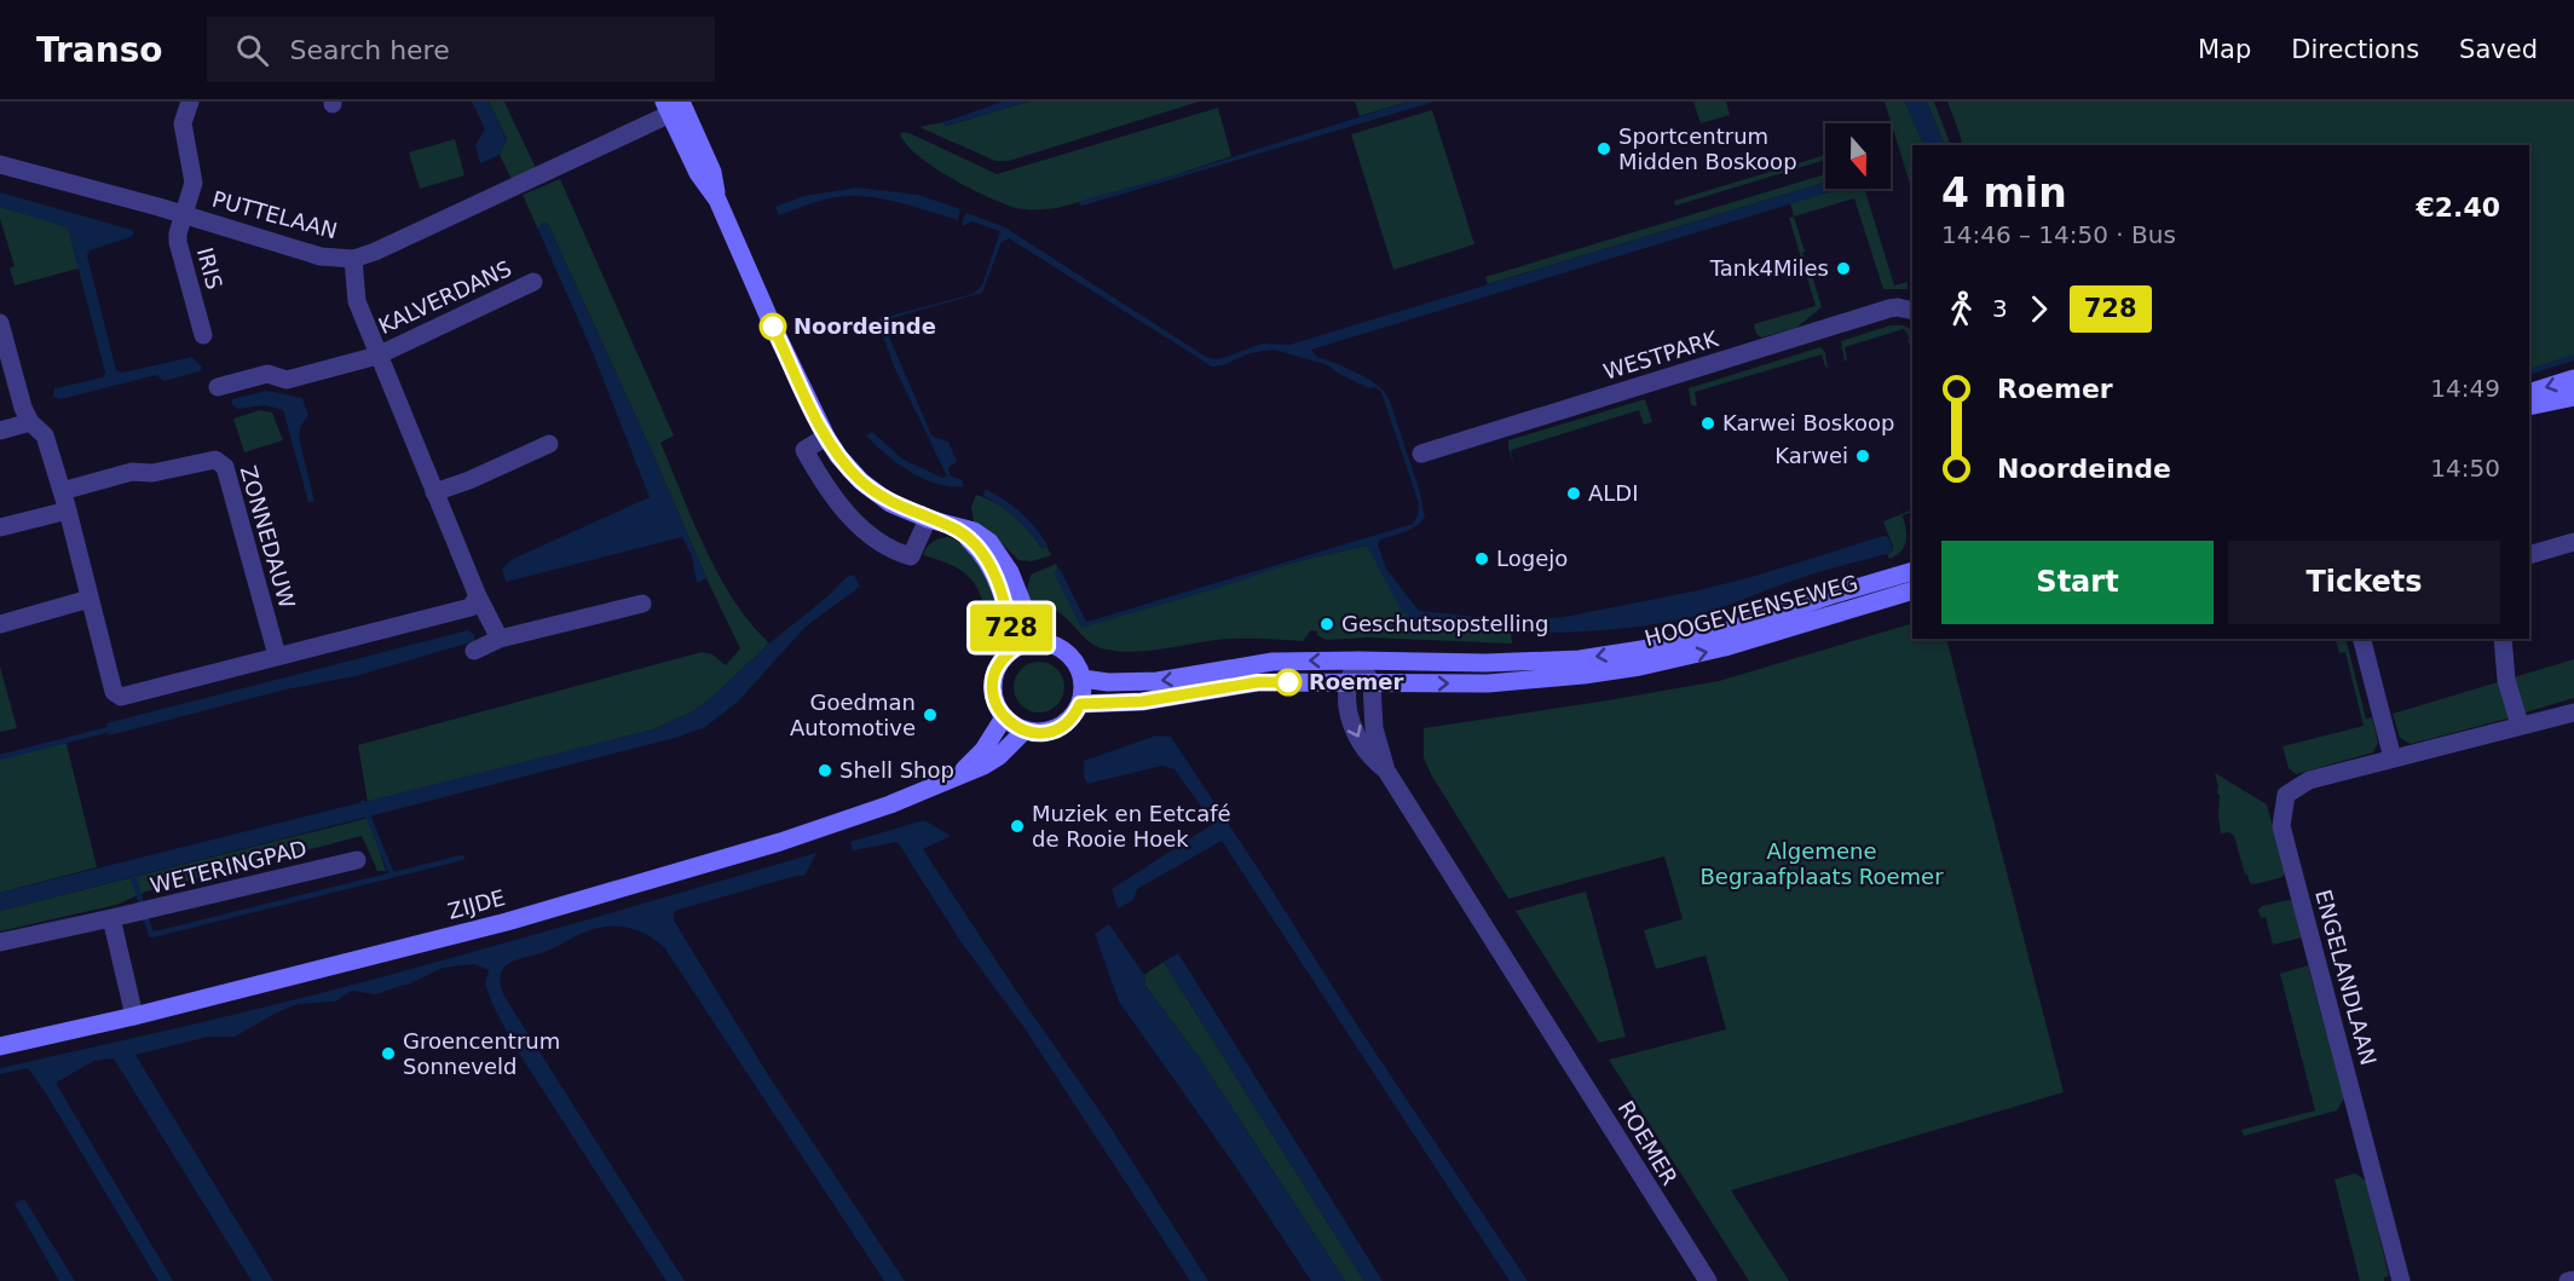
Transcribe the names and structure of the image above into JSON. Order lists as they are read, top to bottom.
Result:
{
  "streets": {
    "main road": ["HOOGEVEENSEWEG", "ZIJDE"],
    "street": [
      "PUTTELAAN",
      "IRIS",
      "KALVERDANS",
      "WESTPARK",
      "ZONNEDAUW",
      "WETERINGPAD",
      "ENGELANDLAAN",
      "ROEMER"
    ]
  },
  "crossings": [
    ["PUTTELAAN", "IRIS"],
    ["PUTTELAAN", "KALVERDANS"],
    ["HOOGEVEENSEWEG", "ZIJDE"],
    ["HOOGEVEENSEWEG", "ROEMER"]
  ],
  "parks": ["Algemene Begraafplaats Roemer"],
  "places": [
    "Sportcentrum Midden Boskoop",
    "Tank4Miles",
    "Noordeinde",
    "Karwei Boskoop",
    "Karwei",
    "ALDI",
    "Logejo",
    "Geschutsopstelling",
    "Roemer",
    "Goedman Automotive",
    "Shell Shop",
    "Muziek en Eetcafé de Rooie Hoek",
    "Groencentrum Sonneveld"
  ],
  "lines": ["bus line 728"],
  "north": "bottom",
  "page": {
    "header": "Transo",
    "search": "Search here",
    "nav": ["Map", "Directions", "Saved"],
    "on_map": "728",
    "heading": ["4 min", "14:46 – 14:50 · Bus", "€2.40"],
    "legs": ["3", "728"],
    "list": [
      {
        "name": "Roemer",
        "value": "14:49"
      },
      {
        "name": "Noordeinde",
        "value": "14:50"
      }
    ],
    "buttons": ["Start", "Tickets"]
  }
}
